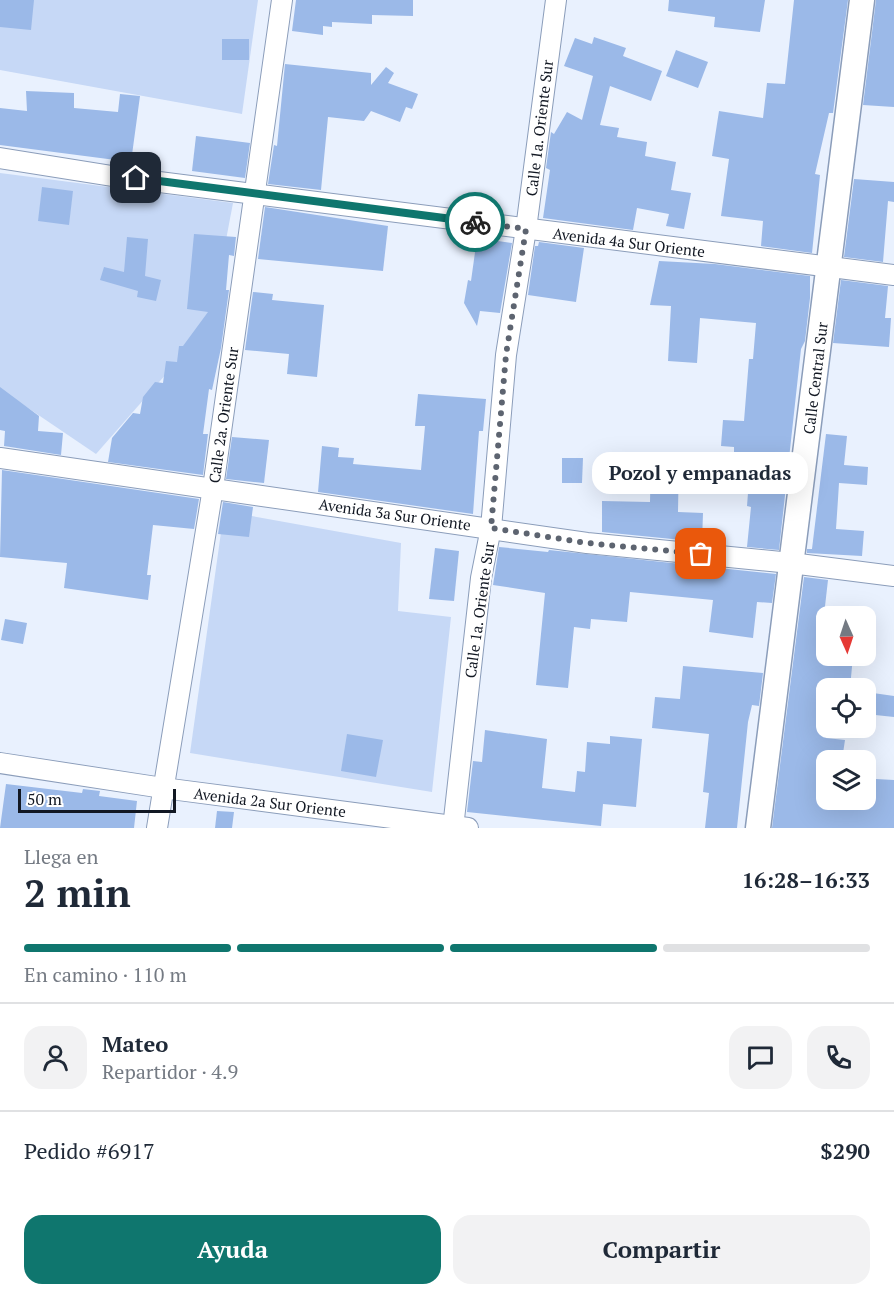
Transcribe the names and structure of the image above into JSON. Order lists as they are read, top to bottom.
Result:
{
  "streets": {
    "street": [
      "Calle 1a. Oriente Sur",
      "Avenida 4a Sur Oriente",
      "Calle Central Sur",
      "Calle 2a. Oriente Sur",
      "Avenida 3a Sur Oriente",
      "Avenida 2a Sur Oriente"
    ]
  },
  "crossings": [
    ["Calle 1a. Oriente Sur", "Avenida 4a Sur Oriente"],
    ["Calle 1a. Oriente Sur", "Avenida 3a Sur Oriente"],
    ["Calle 1a. Oriente Sur", "Avenida 2a Sur Oriente"],
    ["Avenida 4a Sur Oriente", "Calle Central Sur"],
    ["Avenida 4a Sur Oriente", "Calle 2a. Oriente Sur"],
    ["Calle Central Sur", "Avenida 3a Sur Oriente"],
    ["Calle 2a. Oriente Sur", "Avenida 3a Sur Oriente"],
    ["Calle 2a. Oriente Sur", "Avenida 2a Sur Oriente"]
  ],
  "places": ["Pozol y empanadas"],
  "scale_bar": "50 m",
  "north": "bottom",
  "page": {
    "bubble": "Pozol y empanadas",
    "scale": "50 m",
    "heading": ["2 min", "Llega en", "16:28–16:33"],
    "panel": [
      "Mateo",
      "Repartidor · 4.9",
      "Pedido #6917",
      "$290"
    ],
    "bar": "En camino · 110 m",
    "buttons": ["Ayuda", "Compartir"]
  }
}
